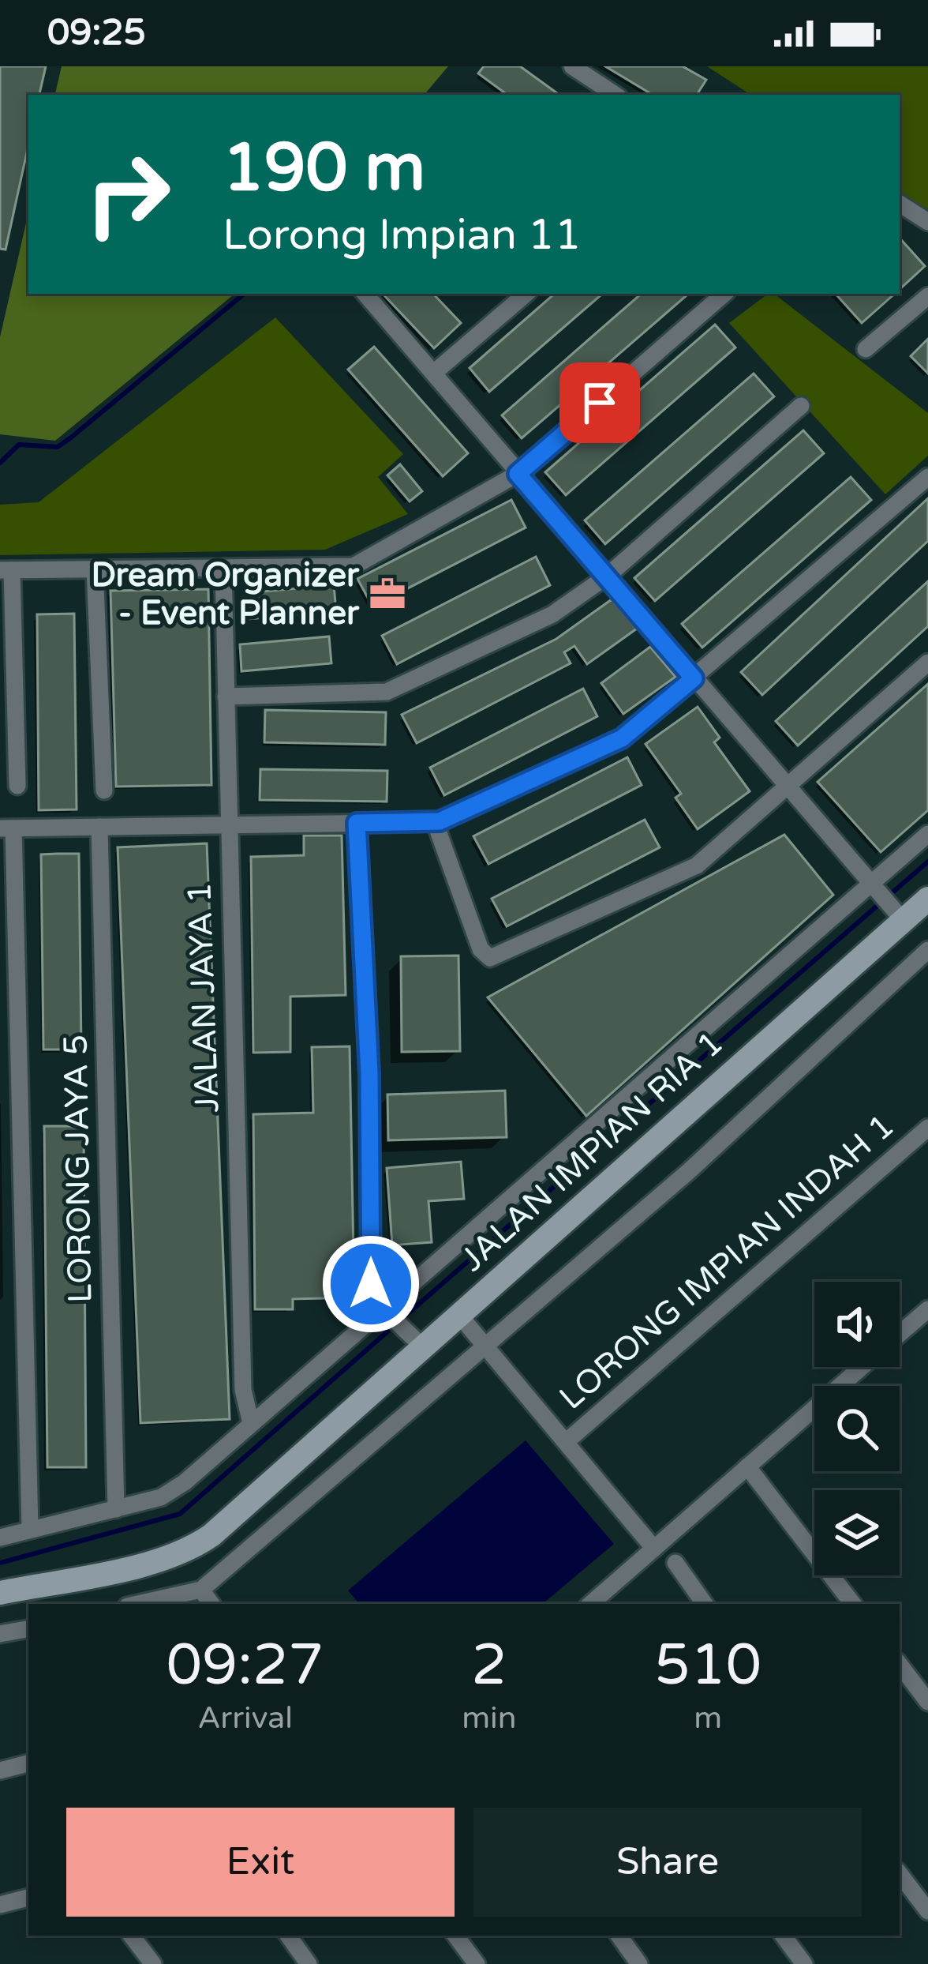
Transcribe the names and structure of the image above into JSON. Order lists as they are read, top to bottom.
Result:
{
  "streets": {
    "street": [
      "JALAN JAYA 1",
      "JALAN IMPIAN RIA 1",
      "LORONG JAYA 5",
      "LORONG IMPIAN INDAH 1"
    ]
  },
  "places": {
    "office": ["Dream Organizer - Event Planner"]
  },
  "page": {
    "status": "09:25",
    "turn": ["190 m", "Lorong Impian 11"],
    "eta": [
      "09:27",
      "Arrival",
      "2",
      "min",
      "510",
      "m"
    ],
    "buttons": ["Exit", "Share"]
  }
}
